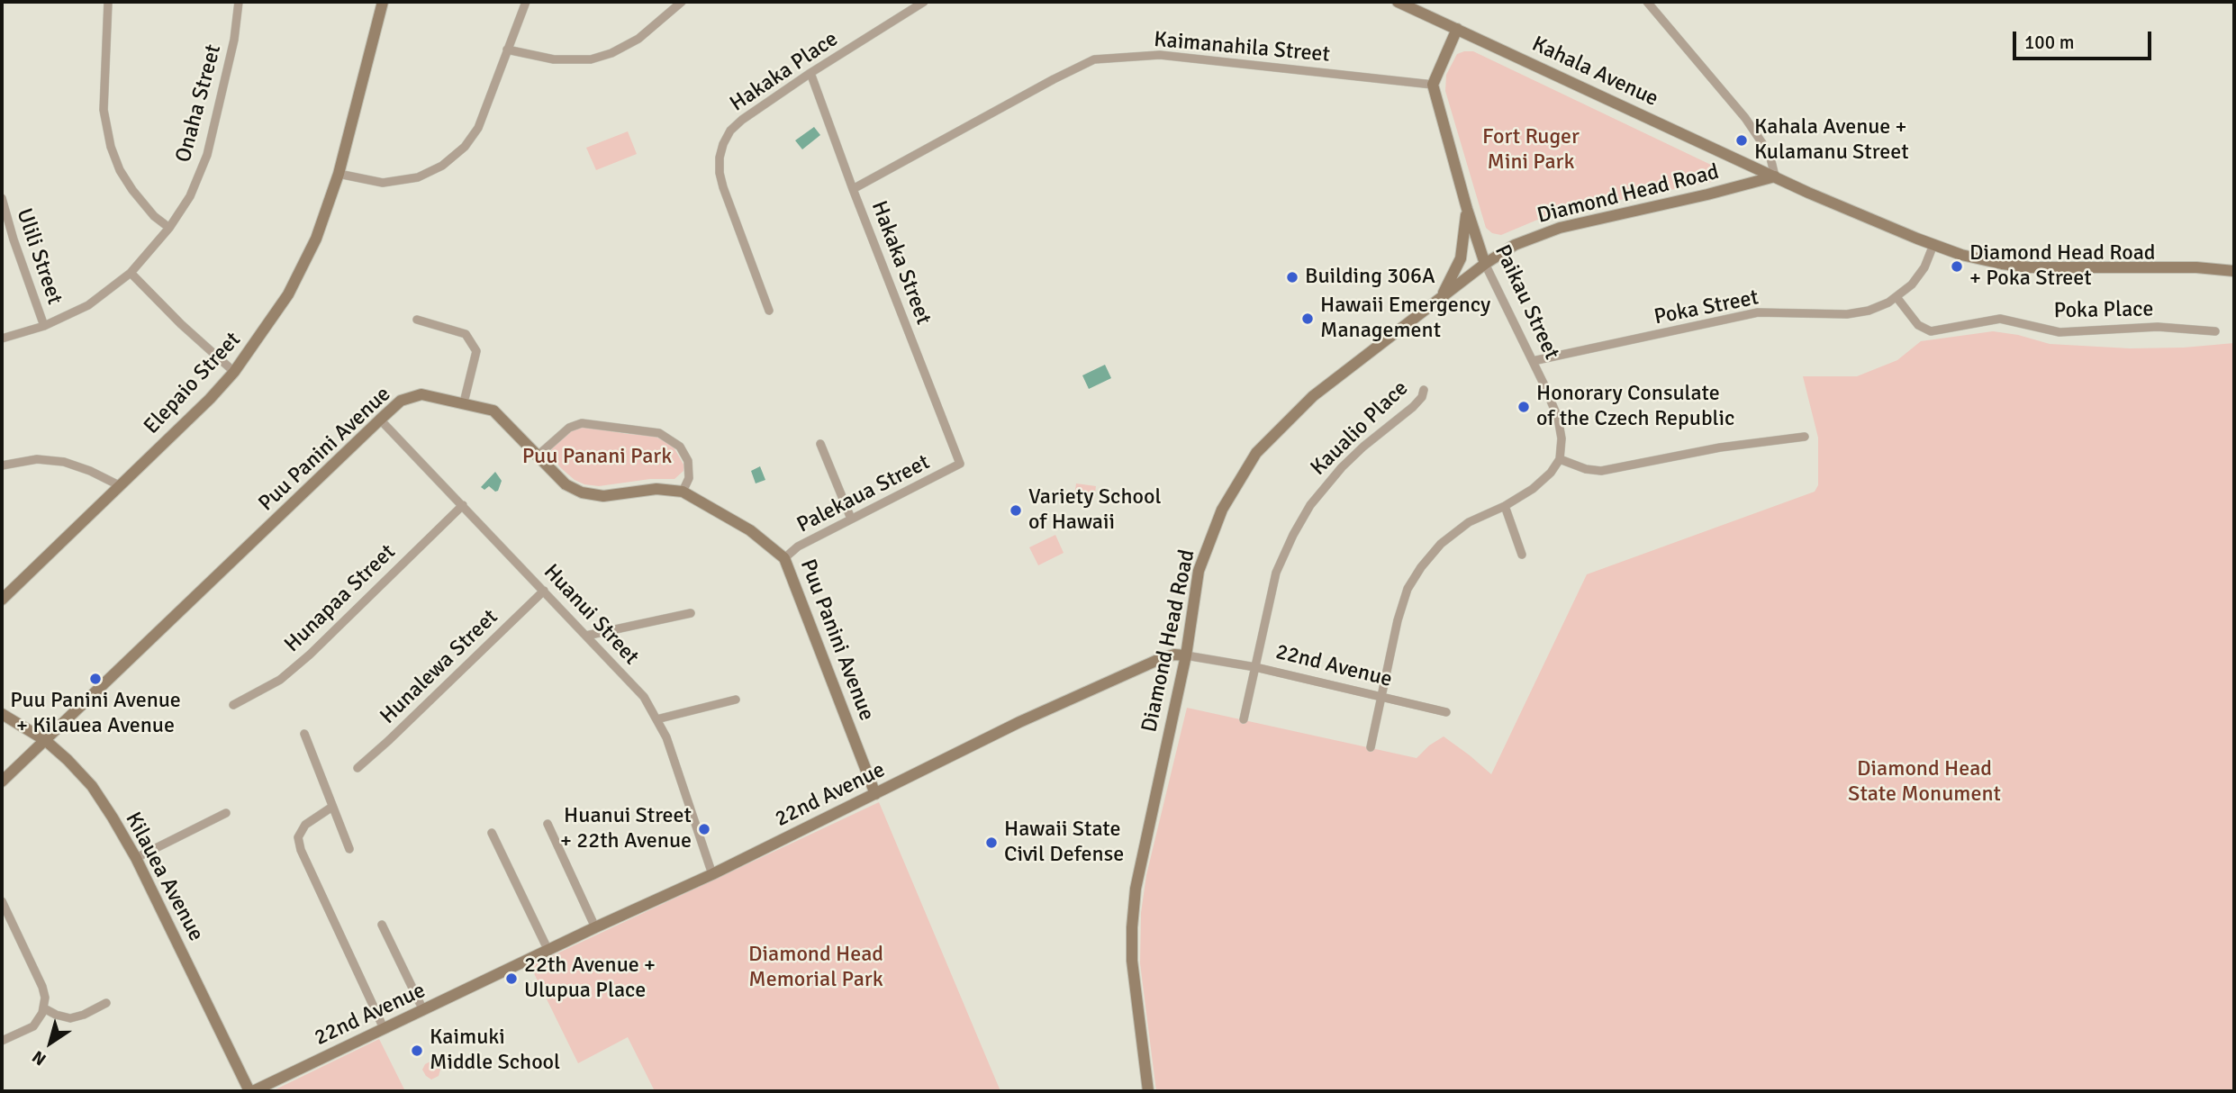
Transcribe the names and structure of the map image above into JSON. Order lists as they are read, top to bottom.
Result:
{
  "streets": {
    "street": [
      "Kaimanahila Street",
      "Hakaka Place",
      "Kahala Avenue",
      "Onaha Street",
      "Diamond Head Road",
      "Ulili Street",
      "Hakaka Street",
      "Paikau Street",
      "Poka Street",
      "Poka Place",
      "Elepaio Street",
      "Kaualio Place",
      "Puu Panini Avenue",
      "Palekaua Street",
      "Hunapaa Street",
      "Huanui Street",
      "22nd Avenue",
      "Hunalewa Street",
      "Kilauea Avenue"
    ]
  },
  "crossings": [
    ["Kaimanahila Street", "Hakaka Street"],
    ["Kaimanahila Street", "Paikau Street"],
    ["Hakaka Place", "Hakaka Street"],
    ["Kahala Avenue", "Diamond Head Road"],
    ["Onaha Street", "Ulili Street"],
    ["Diamond Head Road", "Paikau Street"],
    ["Diamond Head Road", "22nd Avenue"],
    ["Hakaka Street", "Palekaua Street"],
    ["Paikau Street", "Poka Street"],
    ["Poka Street", "Poka Place"],
    ["Kaualio Place", "22nd Avenue"],
    ["Puu Panini Avenue", "Palekaua Street"],
    ["Puu Panini Avenue", "Huanui Street"],
    ["Puu Panini Avenue", "22nd Avenue"],
    ["Puu Panini Avenue", "Kilauea Avenue"],
    ["Hunapaa Street", "Huanui Street"],
    ["Huanui Street", "22nd Avenue"],
    ["Huanui Street", "Hunalewa Street"],
    ["22nd Avenue", "Kilauea Avenue"]
  ],
  "parks": [
    "Fort Ruger Mini Park",
    "Puu Panani Park",
    "Diamond Head State Monument",
    "Diamond Head Memorial Park"
  ],
  "places": [
    "Kahala Avenue + Kulamanu Street",
    "Diamond Head Road + Poka Street",
    "Building 306A",
    "Hawaii Emergency Management",
    "Honorary Consulate of the Czech Republic",
    "Variety School of Hawaii",
    "Puu Panini Avenue + Kilauea Avenue",
    "Huanui Street + 22th Avenue",
    "Hawaii State Civil Defense",
    "22th Avenue + Ulupua Place",
    "Kaimuki Middle School"
  ],
  "scale_bar": "100 m",
  "north": "bottom left"
}
